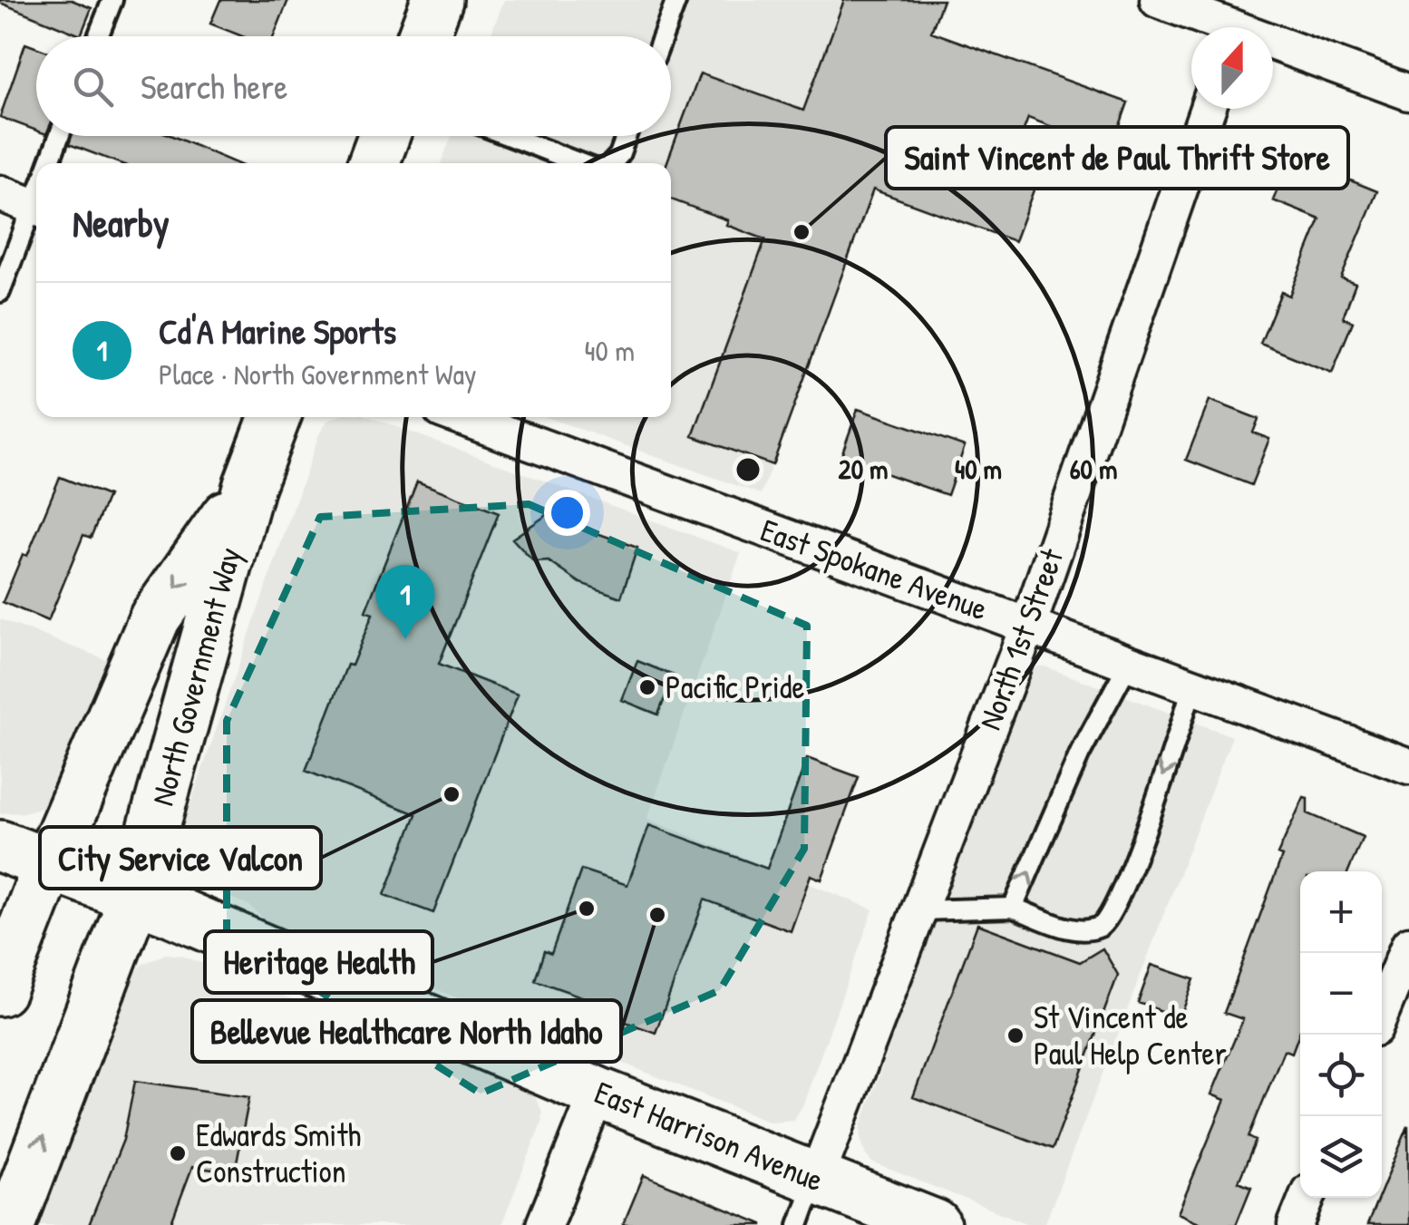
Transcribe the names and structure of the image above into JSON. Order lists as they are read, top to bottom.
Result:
{
  "streets": {
    "main road": ["North Government Way", "East Harrison Avenue"],
    "street": ["East Spokane Avenue", "North 1st Street"]
  },
  "crossings": [
    ["East Spokane Avenue", "North 1st Street"],
    ["North 1st Street", "East Harrison Avenue"],
    ["North Government Way", "East Harrison Avenue"]
  ],
  "places": [
    "Saint Vincent de Paul Thrift Store",
    "Pacific Pride",
    "City Service Valcon",
    "Heritage Health",
    "Bellevue Healthcare North Idaho",
    "St Vincent de Paul Help Center",
    "Edwards Smith Construction"
  ],
  "north": "top",
  "page": {
    "search": "Search here",
    "heading": "Nearby",
    "list": [
      {
        "mark": "1",
        "name": "Cd'A Marine Sports",
        "note": "Place · North Government Way",
        "value": "40 m"
      }
    ],
    "pins": "1",
    "map_buttons": ["+", "−"]
  },
  "rings": ["20 m", "40 m", "60 m"]
}
